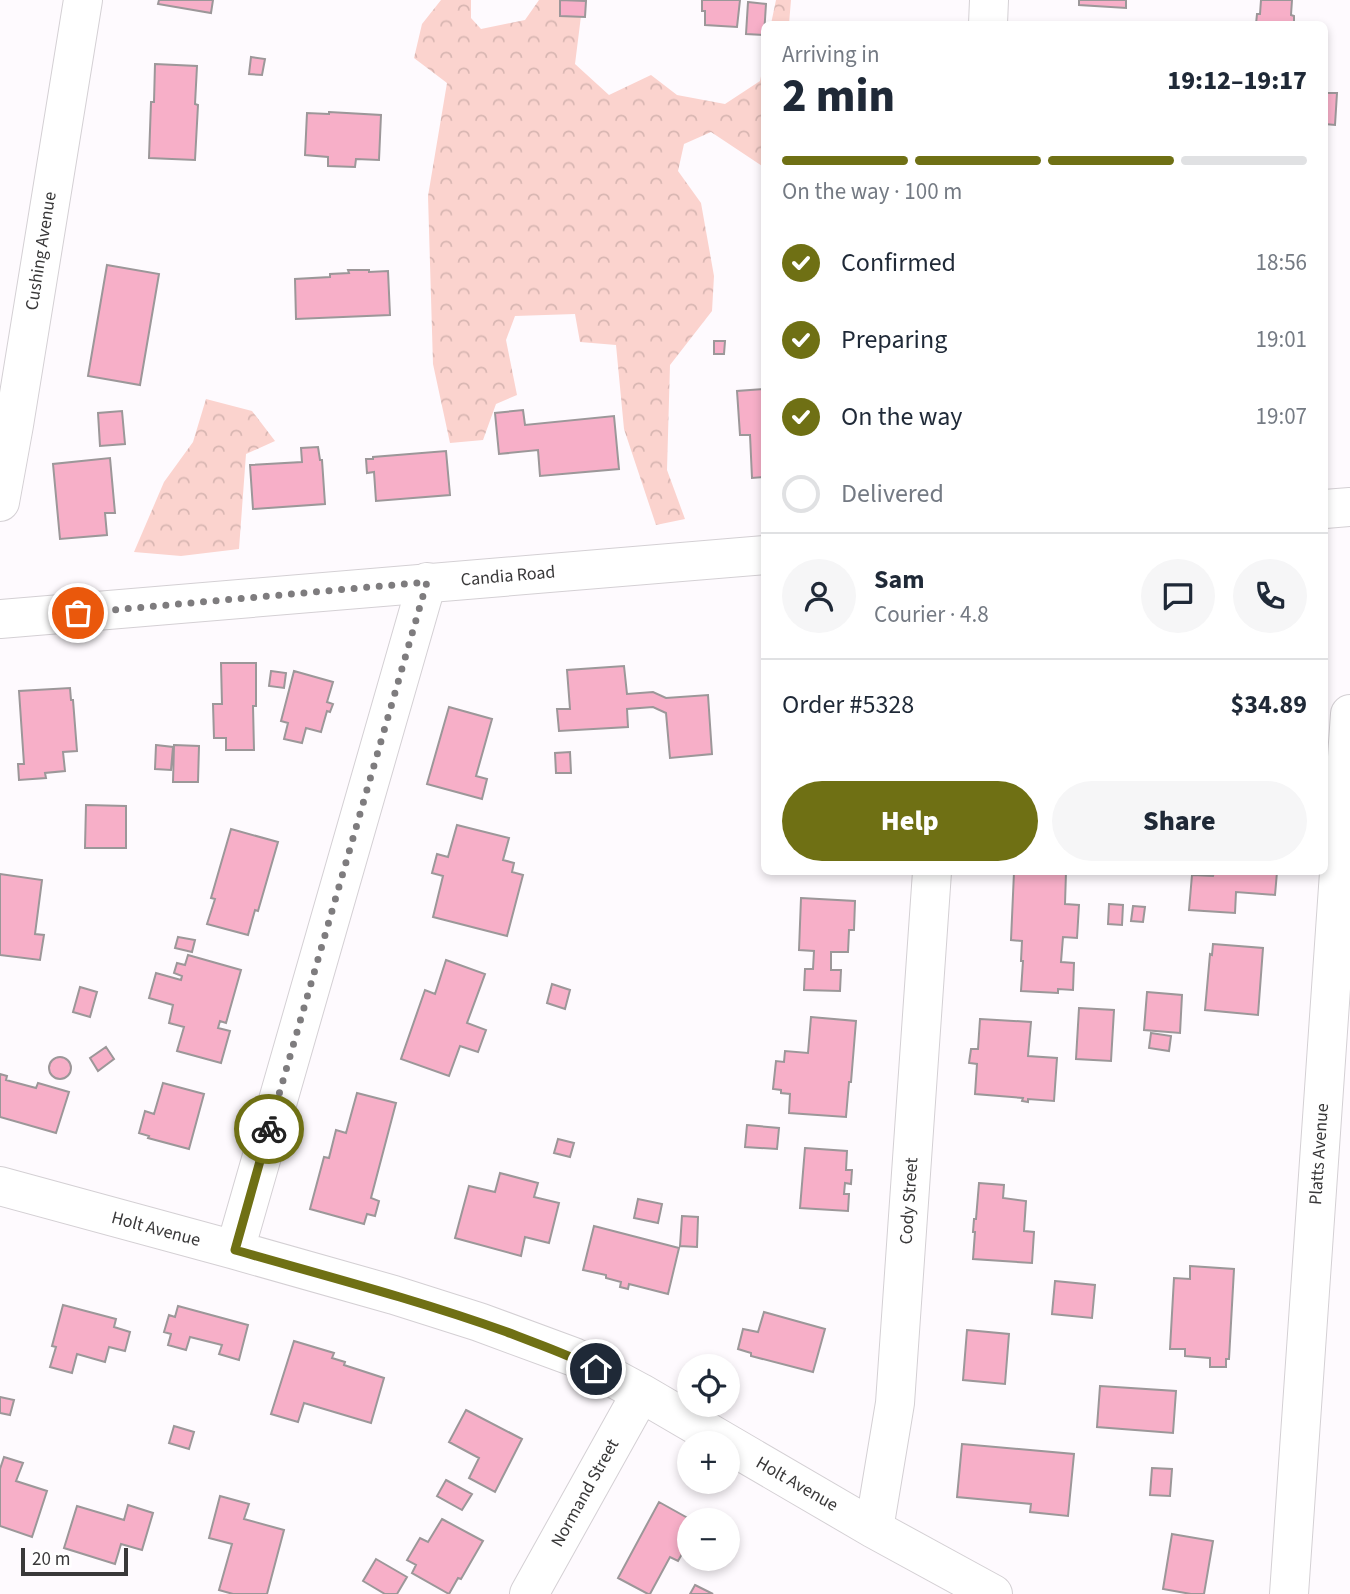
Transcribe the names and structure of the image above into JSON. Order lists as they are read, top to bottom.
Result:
{
  "streets": {
    "street": [
      "Cushing Avenue",
      "Candia Road",
      "Platts Avenue",
      "Cody Street",
      "Holt Avenue",
      "Normand Street"
    ]
  },
  "crossings": [
    ["Cody Street", "Holt Avenue"],
    ["Holt Avenue", "Normand Street"]
  ],
  "scale_bar": "20 m",
  "page": {
    "heading": ["2 min", "Arriving in", "19:12–19:17"],
    "panel": [
      "Sam",
      "Courier · 4.8",
      "Order #5328",
      "$34.89"
    ],
    "bar": "On the way · 100 m",
    "list": [
      ["Confirmed", "18:56"],
      ["Preparing", "19:01"],
      ["On the way", "19:07"],
      "Delivered"
    ],
    "buttons": ["Help", "Share"],
    "map_buttons": ["+", "−"],
    "scale": "20 m"
  }
}
